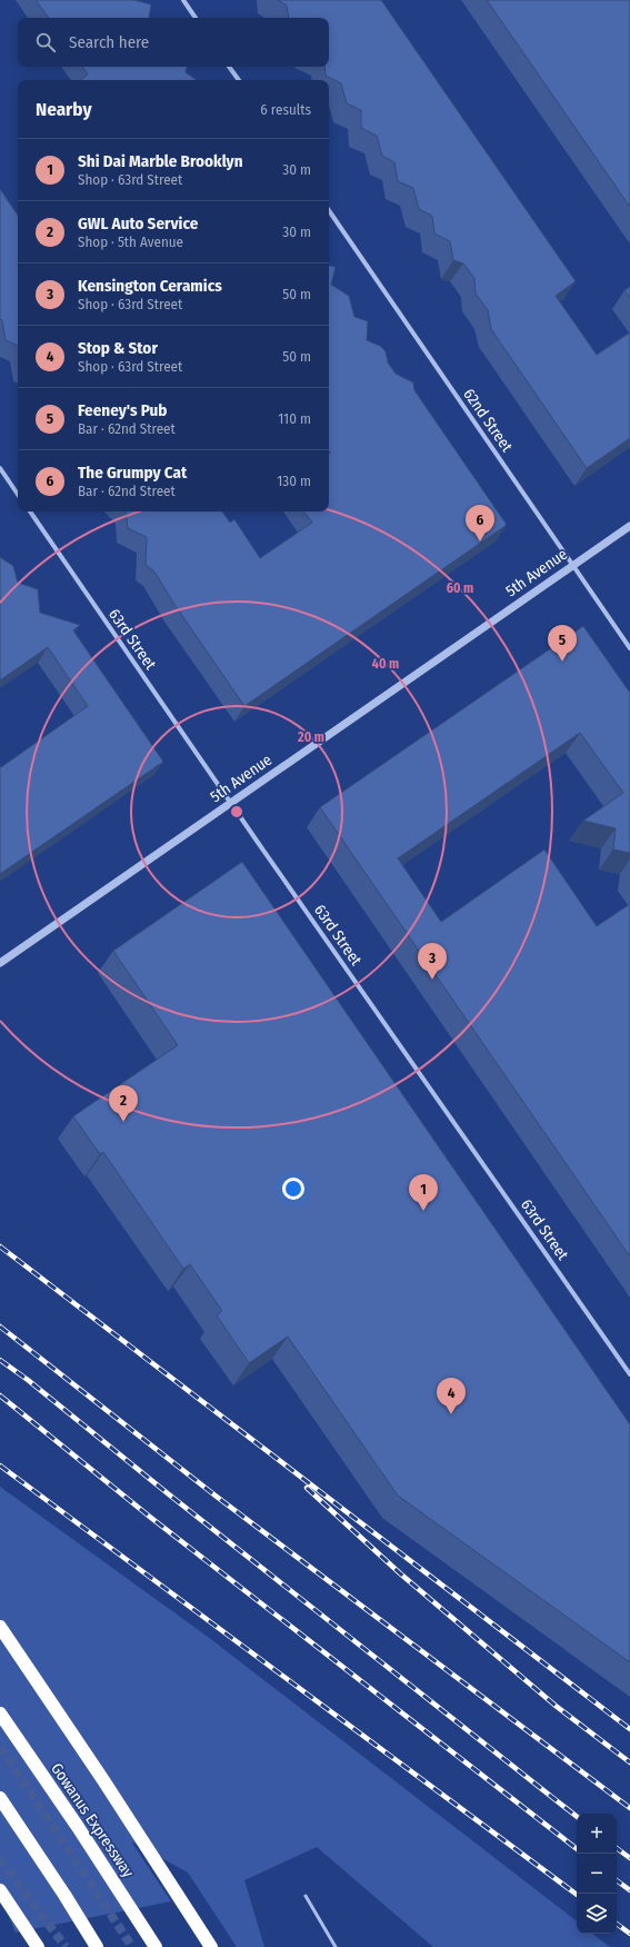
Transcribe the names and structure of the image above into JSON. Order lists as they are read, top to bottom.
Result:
{
  "streets": {
    "highway": ["Gowanus Expressway"],
    "street": ["62nd Street", "5th Avenue", "63rd Street"]
  },
  "crossings": [
    ["62nd Street", "5th Avenue"],
    ["5th Avenue", "63rd Street"]
  ],
  "page": {
    "search": "Search here",
    "heading": ["Nearby", "6 results"],
    "list": [
      {
        "mark": "1",
        "name": "Shi Dai Marble Brooklyn",
        "note": "Shop · 63rd Street",
        "value": "30 m"
      },
      {
        "mark": "2",
        "name": "GWL Auto Service",
        "note": "Shop · 5th Avenue",
        "value": "30 m"
      },
      {
        "mark": "3",
        "name": "Kensington Ceramics",
        "note": "Shop · 63rd Street",
        "value": "50 m"
      },
      {
        "mark": "4",
        "name": "Stop & Stor",
        "note": "Shop · 63rd Street",
        "value": "50 m"
      },
      {
        "mark": "5",
        "name": "Feeney's Pub",
        "note": "Bar · 62nd Street",
        "value": "110 m"
      },
      {
        "mark": "6",
        "name": "The Grumpy Cat",
        "note": "Bar · 62nd Street",
        "value": "130 m"
      }
    ],
    "pins": [
      "6",
      "5",
      "3",
      "2",
      "1",
      "4"
    ],
    "map_buttons": ["+", "−"]
  },
  "rings": ["60 m", "40 m", "20 m"]
}
